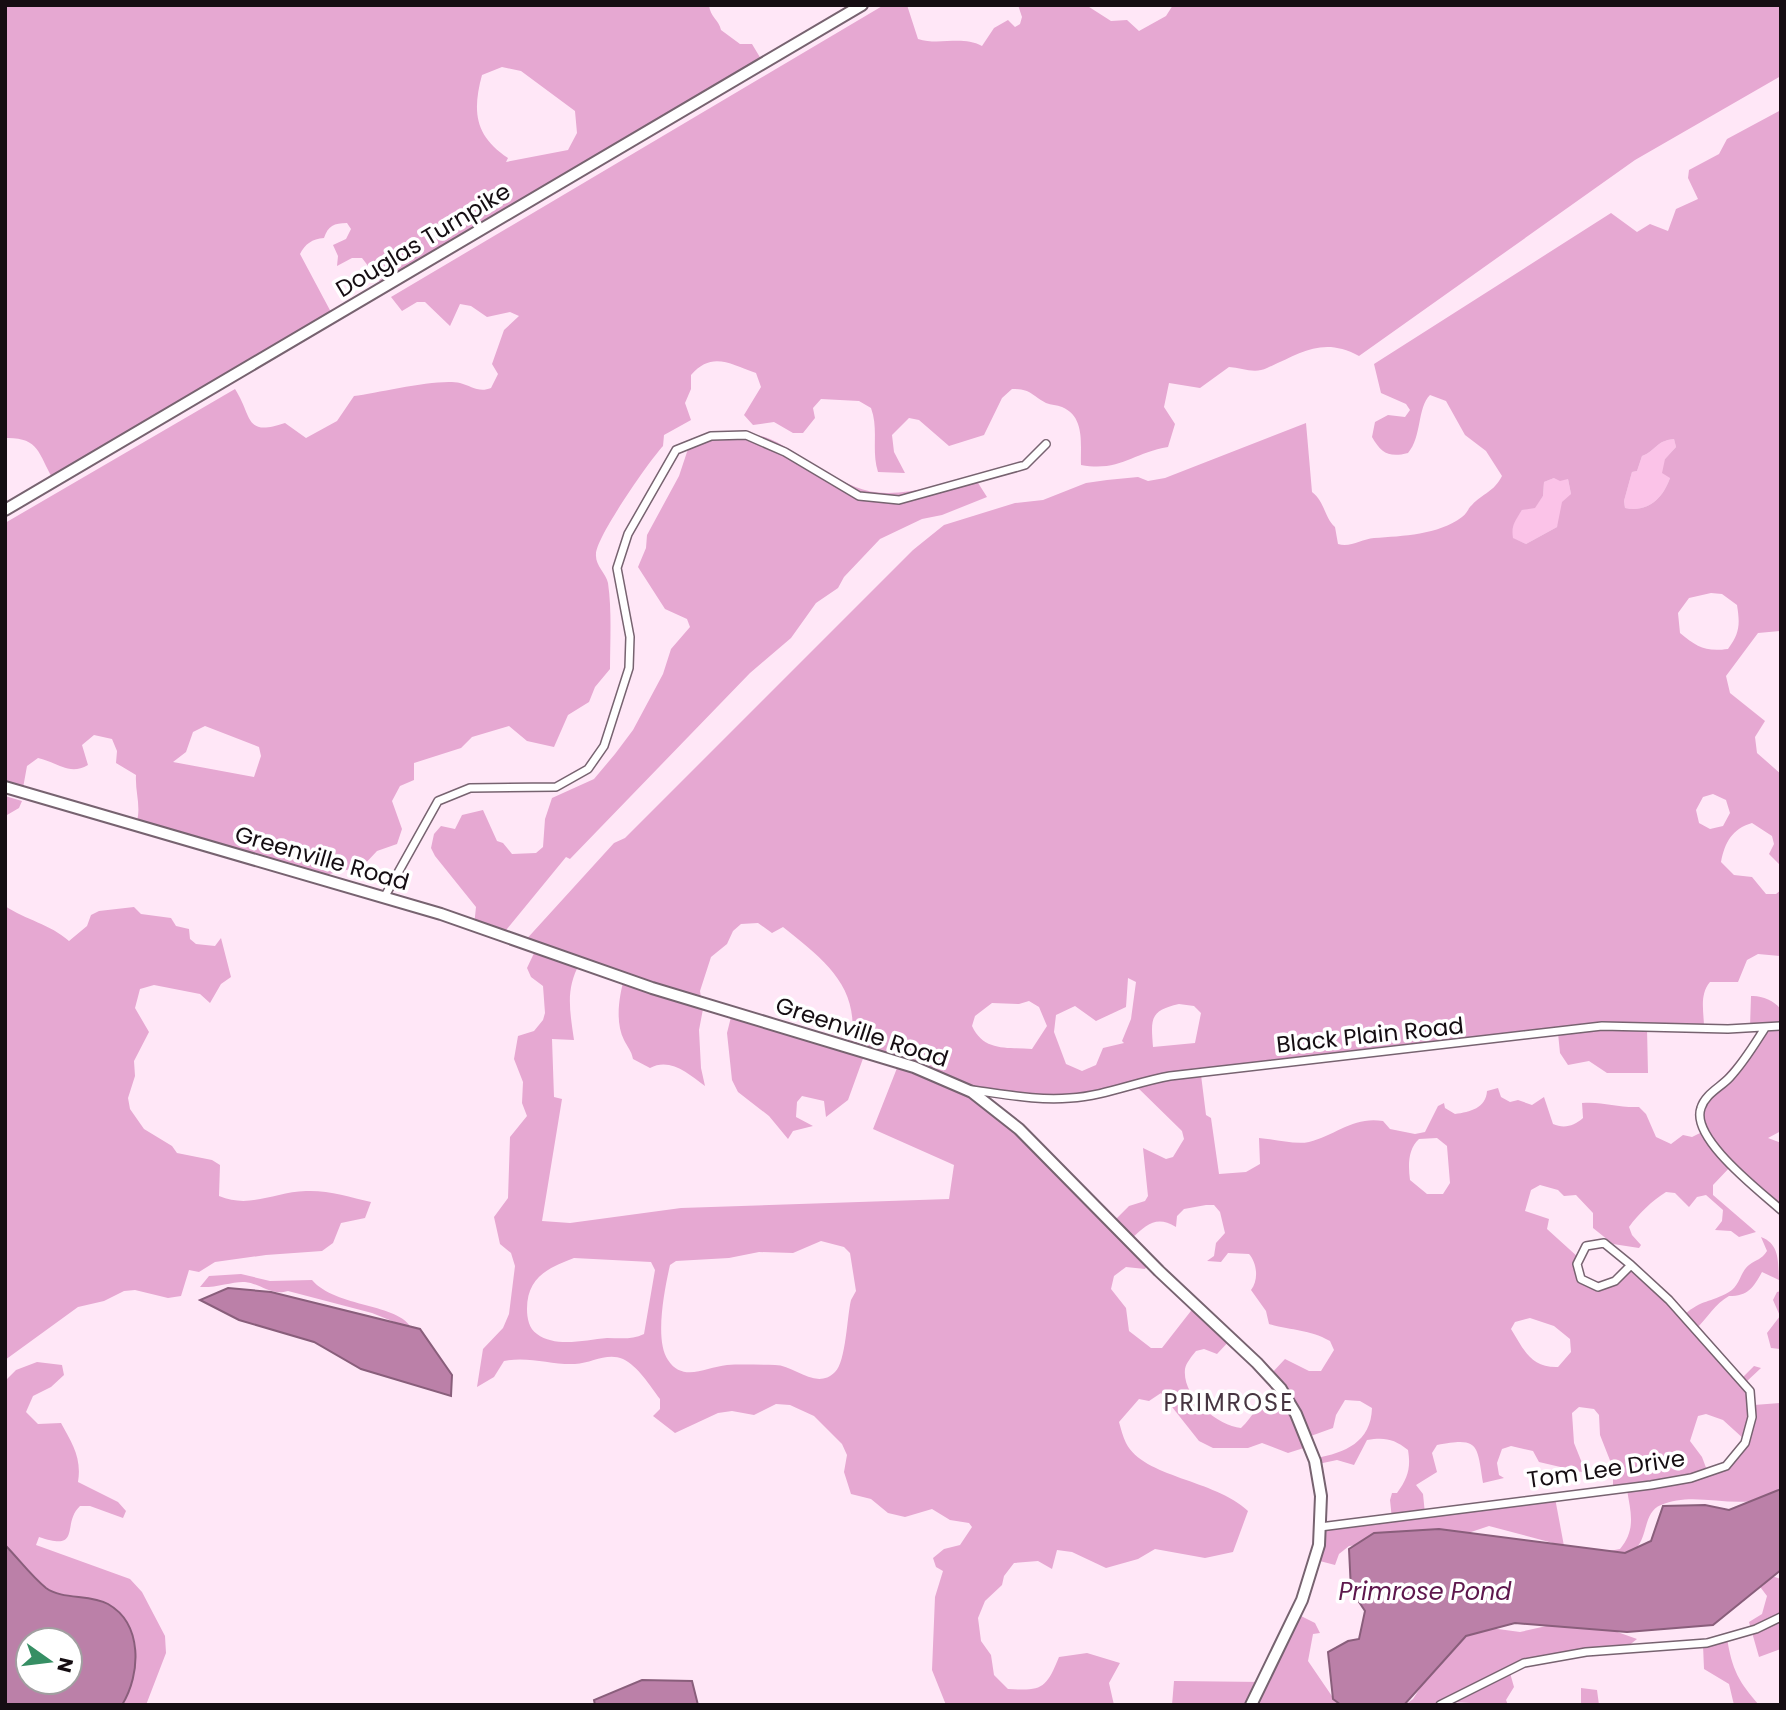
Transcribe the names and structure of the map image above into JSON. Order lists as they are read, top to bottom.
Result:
{
  "streets": {
    "main road": ["Douglas Turnpike", "Greenville Road"],
    "street": ["Black Plain Road", "Tom Lee Drive"]
  },
  "crossings": [
    ["Greenville Road", "Black Plain Road"],
    ["Greenville Road", "Tom Lee Drive"]
  ],
  "districts": ["PRIMROSE"],
  "water": ["Primrose Pond"],
  "north": "right"
}
